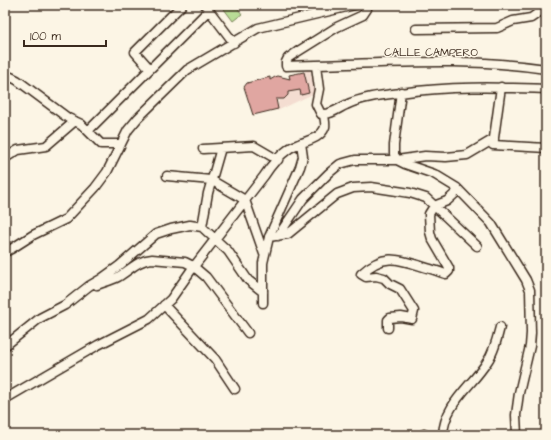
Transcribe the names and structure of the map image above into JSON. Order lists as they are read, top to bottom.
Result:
{
  "streets": {
    "street": ["CALLE CAMPERO"]
  },
  "scale_bar": "100 m"
}
